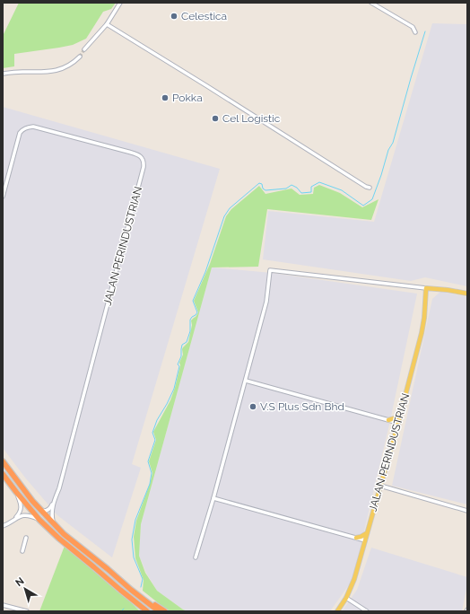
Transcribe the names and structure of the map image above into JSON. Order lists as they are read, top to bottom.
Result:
{
  "streets": {
    "main road": ["JALAN PERINDUSTRIAN"]
  },
  "places": [
    "Celestica",
    "Pokka",
    "Cel Logistic",
    "V.S Plus Sdn Bhd"
  ],
  "north": "top left"
}
